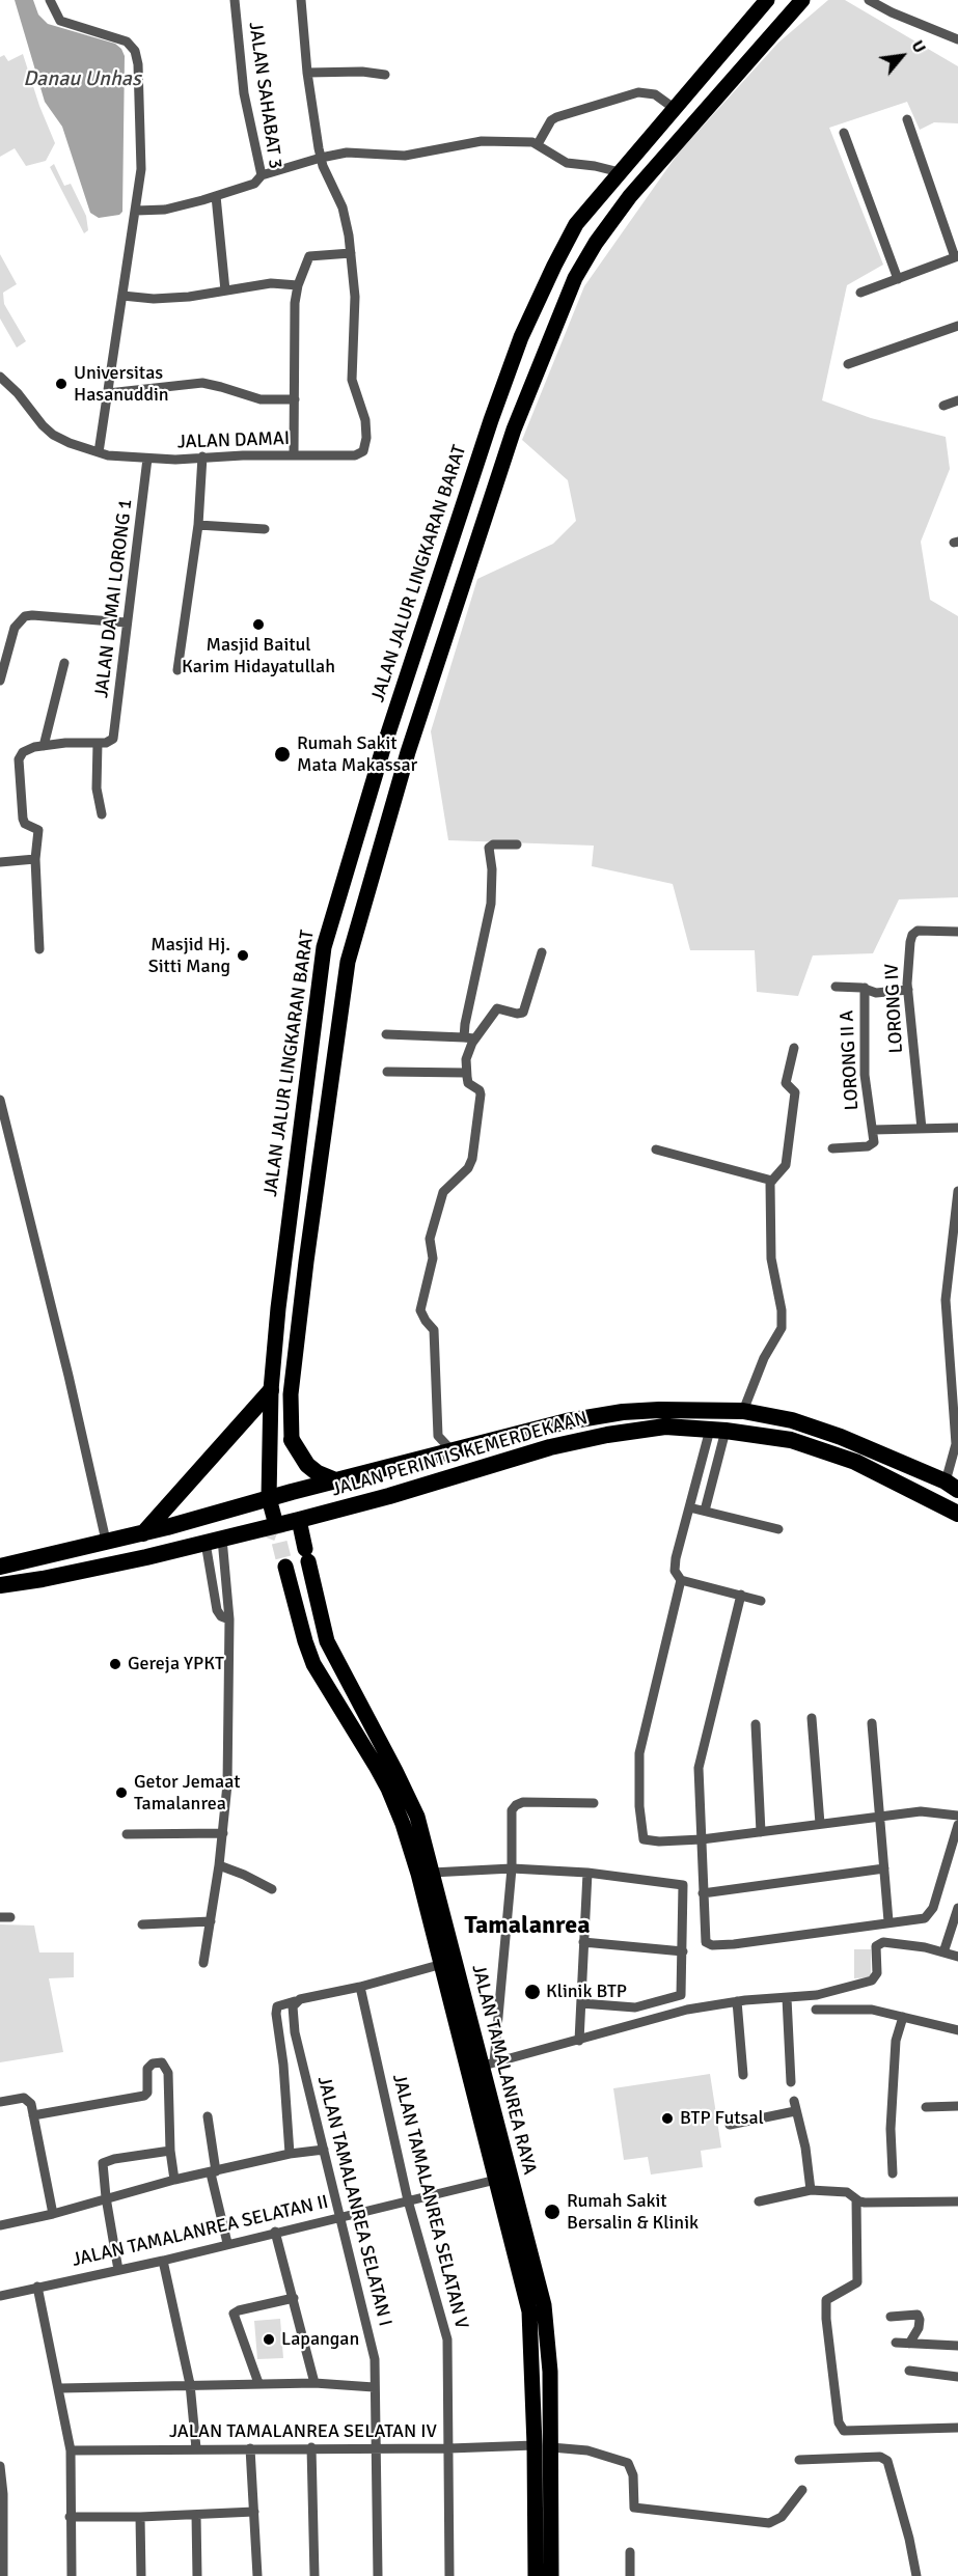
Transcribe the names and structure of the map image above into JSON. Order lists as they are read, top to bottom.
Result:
{
  "streets": {
    "highway": ["JALAN PERINTIS KEMERDEKAAN"],
    "main road": ["JALAN JALUR LINGKARAN BARAT", "JALAN TAMALANREA RAYA"],
    "street": [
      "JALAN SAHABAT 3",
      "JALAN DAMAI",
      "JALAN DAMAI LORONG 1",
      "LORONG IV",
      "LORONG II A",
      "JALAN TAMALANREA SELATAN I",
      "JALAN TAMALANREA SELATAN V",
      "JALAN TAMALANREA SELATAN II",
      "JALAN TAMALANREA SELATAN IV"
    ]
  },
  "crossings": [
    ["JALAN DAMAI", "JALAN DAMAI LORONG 1"],
    ["JALAN JALUR LINGKARAN BARAT", "JALAN PERINTIS KEMERDEKAAN"],
    ["JALAN PERINTIS KEMERDEKAAN", "JALAN TAMALANREA RAYA"],
    ["JALAN TAMALANREA RAYA", "JALAN TAMALANREA SELATAN II"],
    ["JALAN TAMALANREA RAYA", "JALAN TAMALANREA SELATAN IV"],
    ["JALAN TAMALANREA SELATAN I", "JALAN TAMALANREA SELATAN II"],
    ["JALAN TAMALANREA SELATAN I", "JALAN TAMALANREA SELATAN IV"],
    ["JALAN TAMALANREA SELATAN V", "JALAN TAMALANREA SELATAN II"],
    ["JALAN TAMALANREA SELATAN V", "JALAN TAMALANREA SELATAN IV"]
  ],
  "districts": ["Tamalanrea"],
  "water": ["Danau Unhas"],
  "places": [
    "Universitas Hasanuddin",
    "Masjid Baitul Karim Hidayatullah",
    "Rumah Sakit Mata Makassar",
    "Masjid Hj. Sitti Mang",
    "Gereja YPKT",
    "Getor Jemaat Tamalanrea",
    "Klinik BTP",
    "BTP Futsal",
    "Rumah Sakit Bersalin & Klinik",
    "Lapangan"
  ],
  "north": "top right"
}
